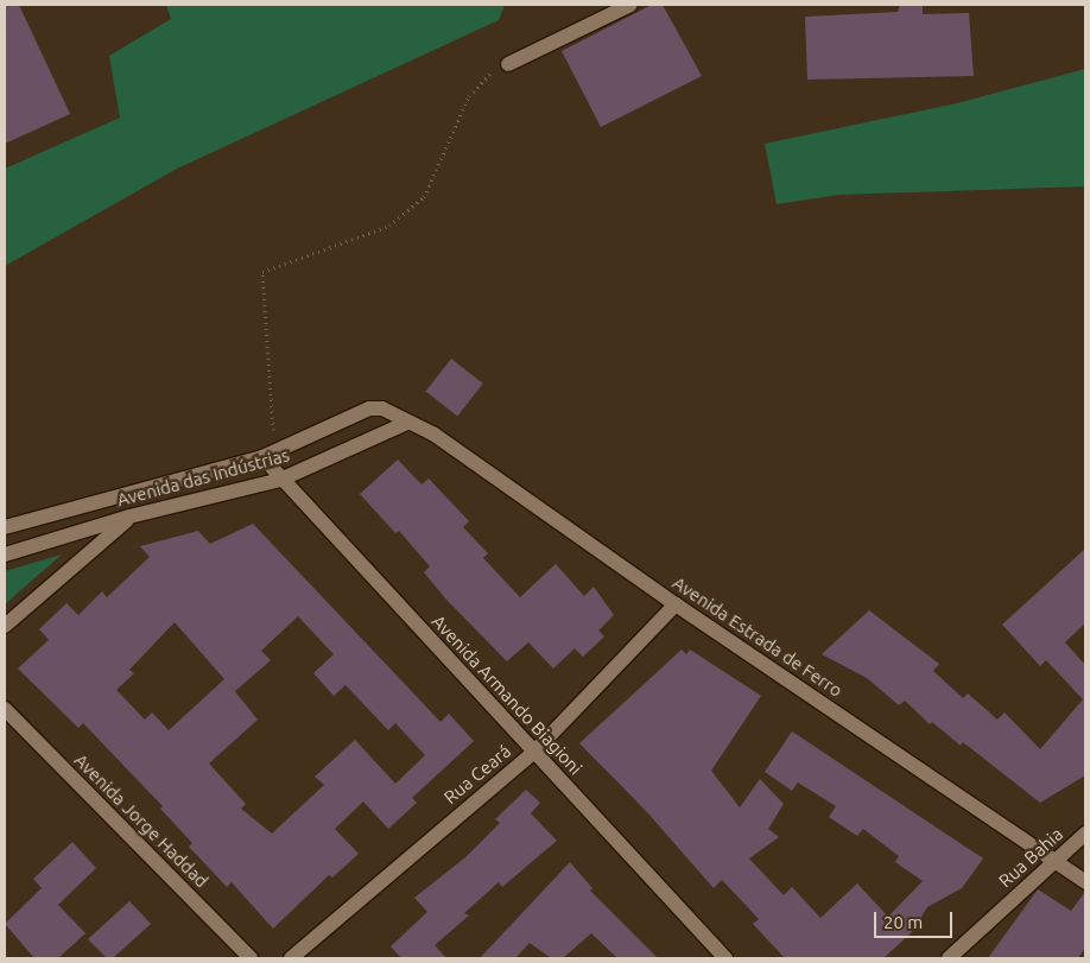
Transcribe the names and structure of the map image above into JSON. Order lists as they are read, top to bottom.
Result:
{
  "streets": {
    "street": [
      "Avenida das Indústrias",
      "Avenida Estrada de Ferro",
      "Avenida Armando Biagioni",
      "Rua Ceará",
      "Avenida Jorge Haddad",
      "Rua Bahia"
    ]
  },
  "crossings": [
    ["Avenida das Indústrias", "Avenida Estrada de Ferro"],
    ["Avenida das Indústrias", "Avenida Armando Biagioni"],
    ["Avenida Estrada de Ferro", "Rua Ceará"],
    ["Avenida Estrada de Ferro", "Rua Bahia"],
    ["Avenida Armando Biagioni", "Rua Ceará"]
  ],
  "scale_bar": "20 m"
}
